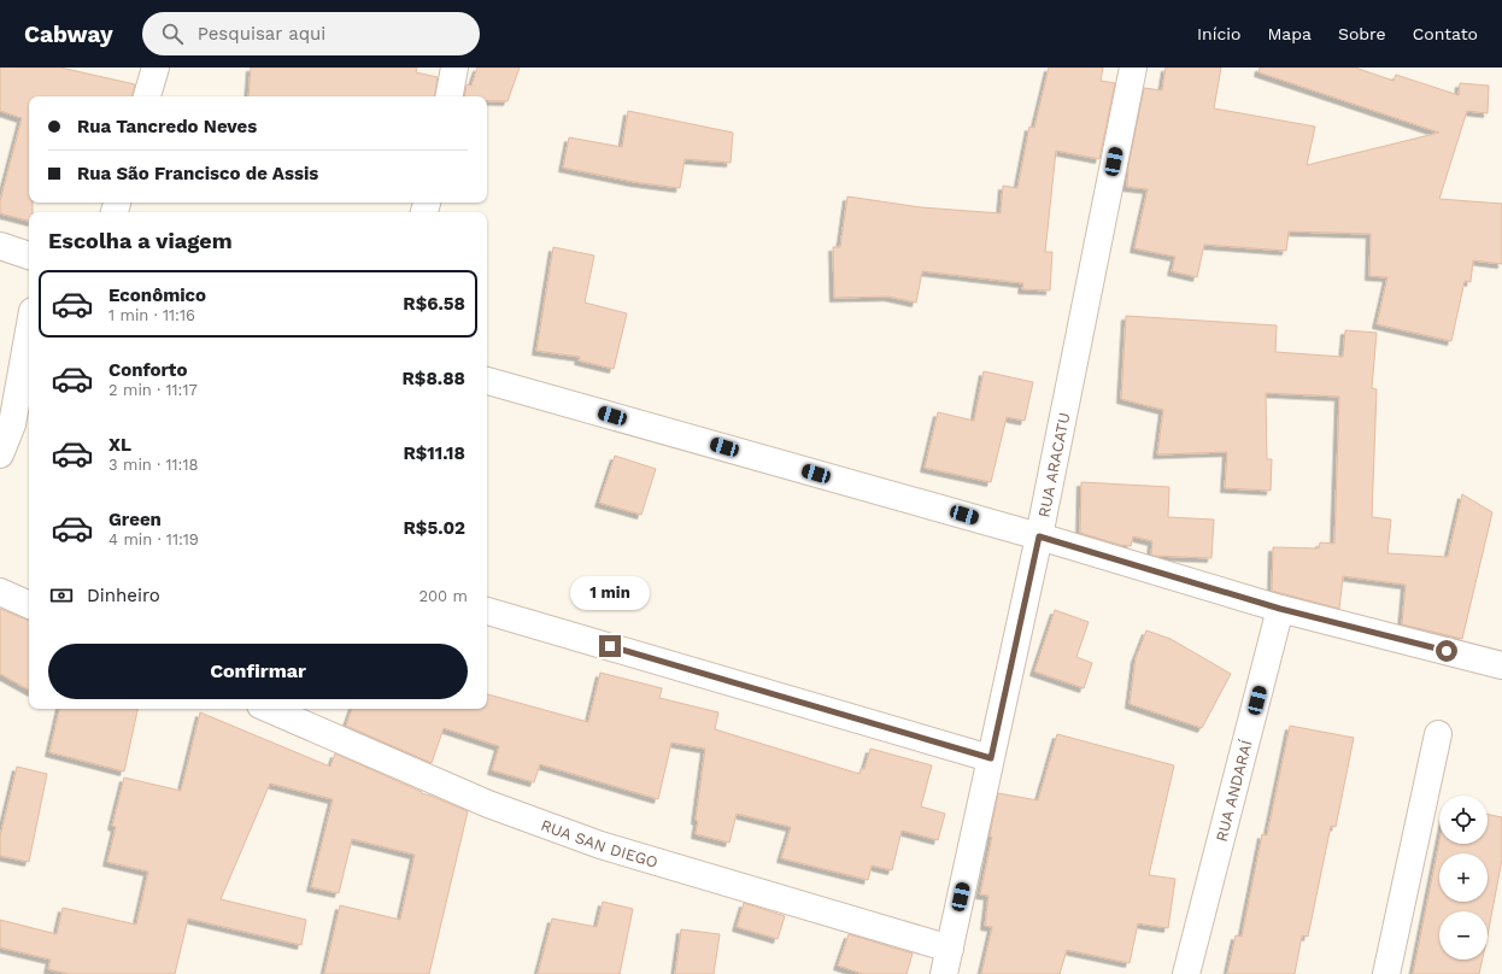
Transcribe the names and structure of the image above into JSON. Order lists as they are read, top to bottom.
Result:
{
  "streets": {
    "street": ["RUA ARACATU", "RUA ANDARAÍ", "RUA SAN DIEGO"]
  },
  "crossings": [
    ["RUA ARACATU", "RUA SAN DIEGO"]
  ],
  "page": {
    "header": "Cabway",
    "search": "Pesquisar aqui",
    "nav": [
      "Início",
      "Mapa",
      "Sobre",
      "Contato"
    ],
    "banner": ["Rua Tancredo Neves", "Rua São Francisco de Assis"],
    "heading": "Escolha a viagem",
    "list": [
      {
        "name": "Econômico",
        "note": "1 min · 11:16",
        "value": "R$6.58"
      },
      {
        "name": "Conforto",
        "note": "2 min · 11:17",
        "value": "R$8.88"
      },
      {
        "name": "XL",
        "note": "3 min · 11:18",
        "value": "R$11.18"
      },
      {
        "name": "Green",
        "note": "4 min · 11:19",
        "value": "R$5.02"
      }
    ],
    "pay": ["Dinheiro", "200 m"],
    "bubble": "1 min",
    "buttons": "Confirmar",
    "map_buttons": ["+", "−"]
  }
}
